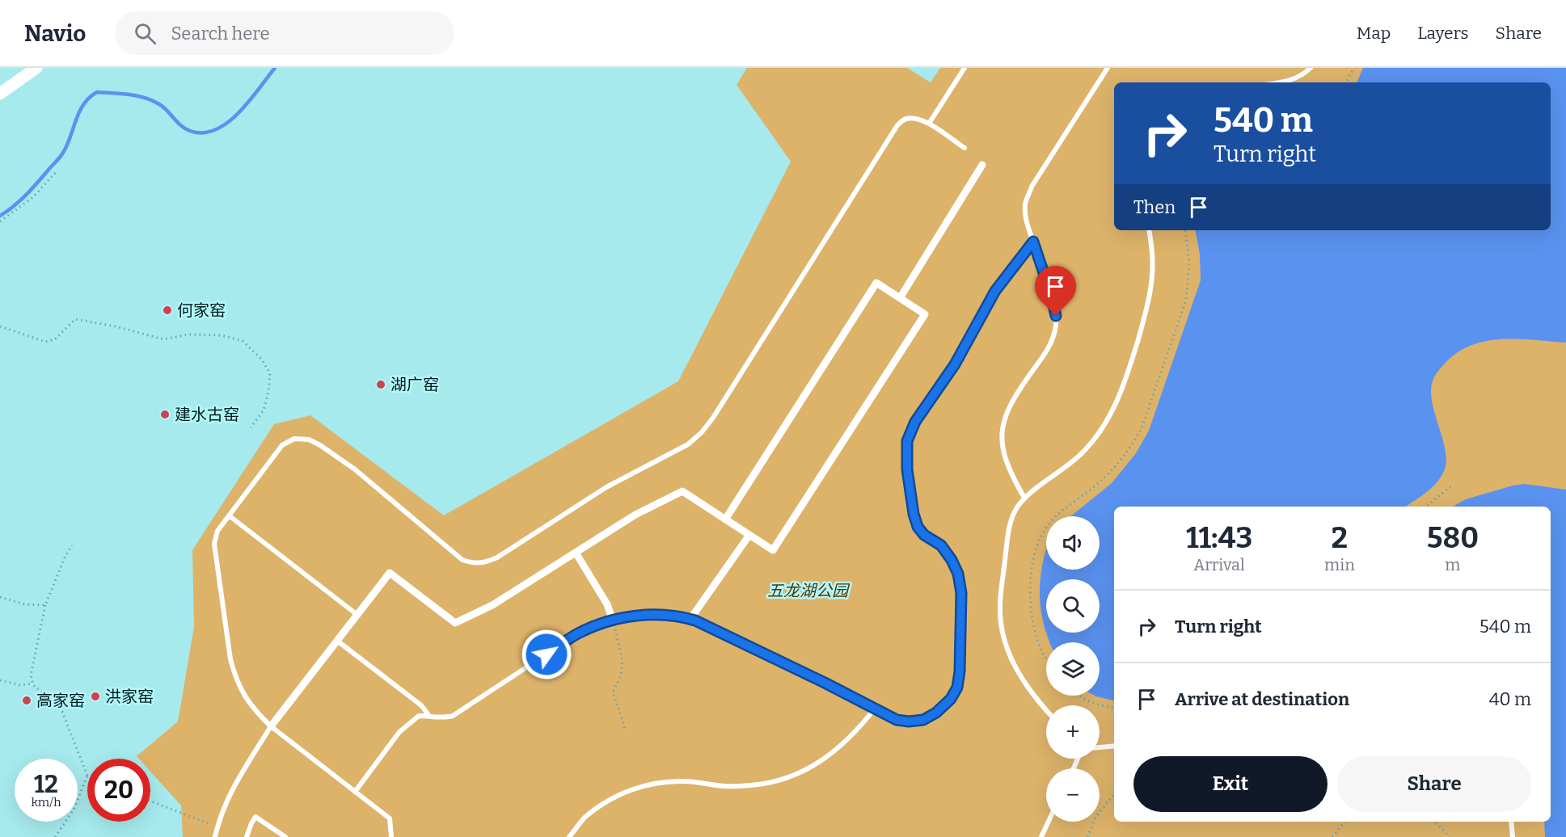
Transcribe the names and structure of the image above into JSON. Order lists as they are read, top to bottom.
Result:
{
  "parks": ["五龙湖公园"],
  "places": [
    "何家窑",
    "湖广窑",
    "建水古窑",
    "洪家窑",
    "高家窑"
  ],
  "page": {
    "header": "Navio",
    "search": "Search here",
    "nav": ["Map", "Layers", "Share"],
    "turn": ["540 m", "Turn right"],
    "then": "Then",
    "eta": [
      "11:43",
      "Arrival",
      "2",
      "min",
      "580",
      "m"
    ],
    "map_buttons": ["+", "−"],
    "list": [
      {
        "name": "Turn right",
        "value": "540 m"
      },
      {
        "name": "Arrive at destination",
        "value": "40 m"
      }
    ],
    "buttons": ["Exit", "Share"],
    "speed": "12 km/h",
    "limit": "20"
  }
}
